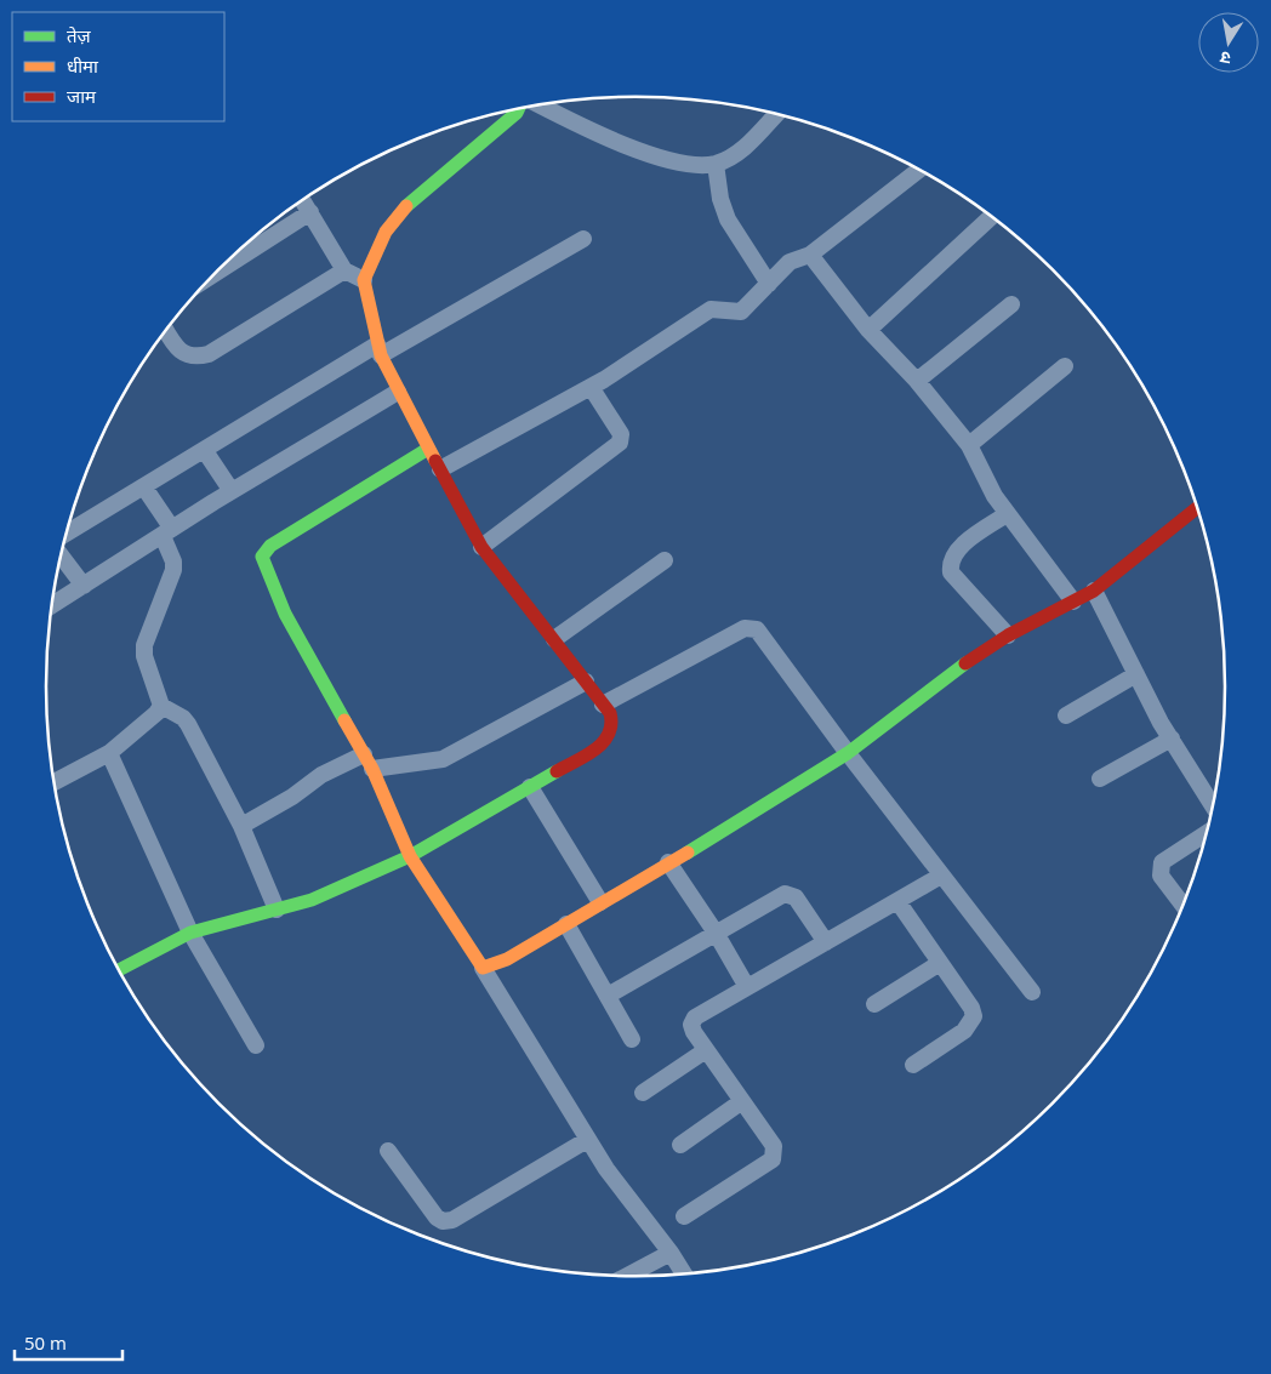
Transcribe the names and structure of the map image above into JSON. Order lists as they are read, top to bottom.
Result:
{
  "legend": ["तेज़", "धीमा", "जाम"],
  "scale_bar": "50 m",
  "north": "bottom"
}
